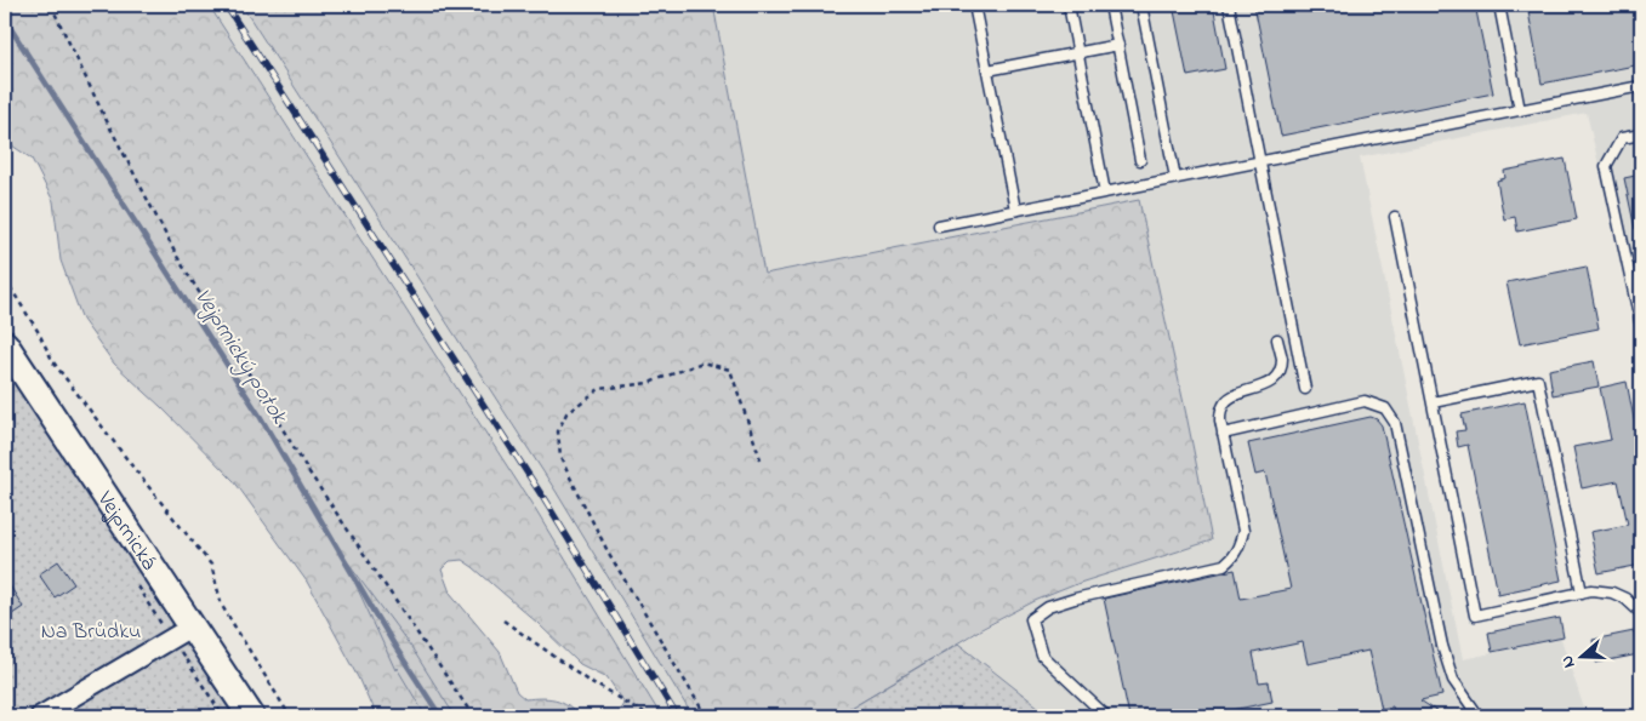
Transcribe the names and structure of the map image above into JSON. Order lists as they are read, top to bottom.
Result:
{
  "streets": {
    "main road": ["Vejprnická"]
  },
  "water": ["Vejprnický potok"],
  "parks": ["Na Brůdku"],
  "north": "left"
}
